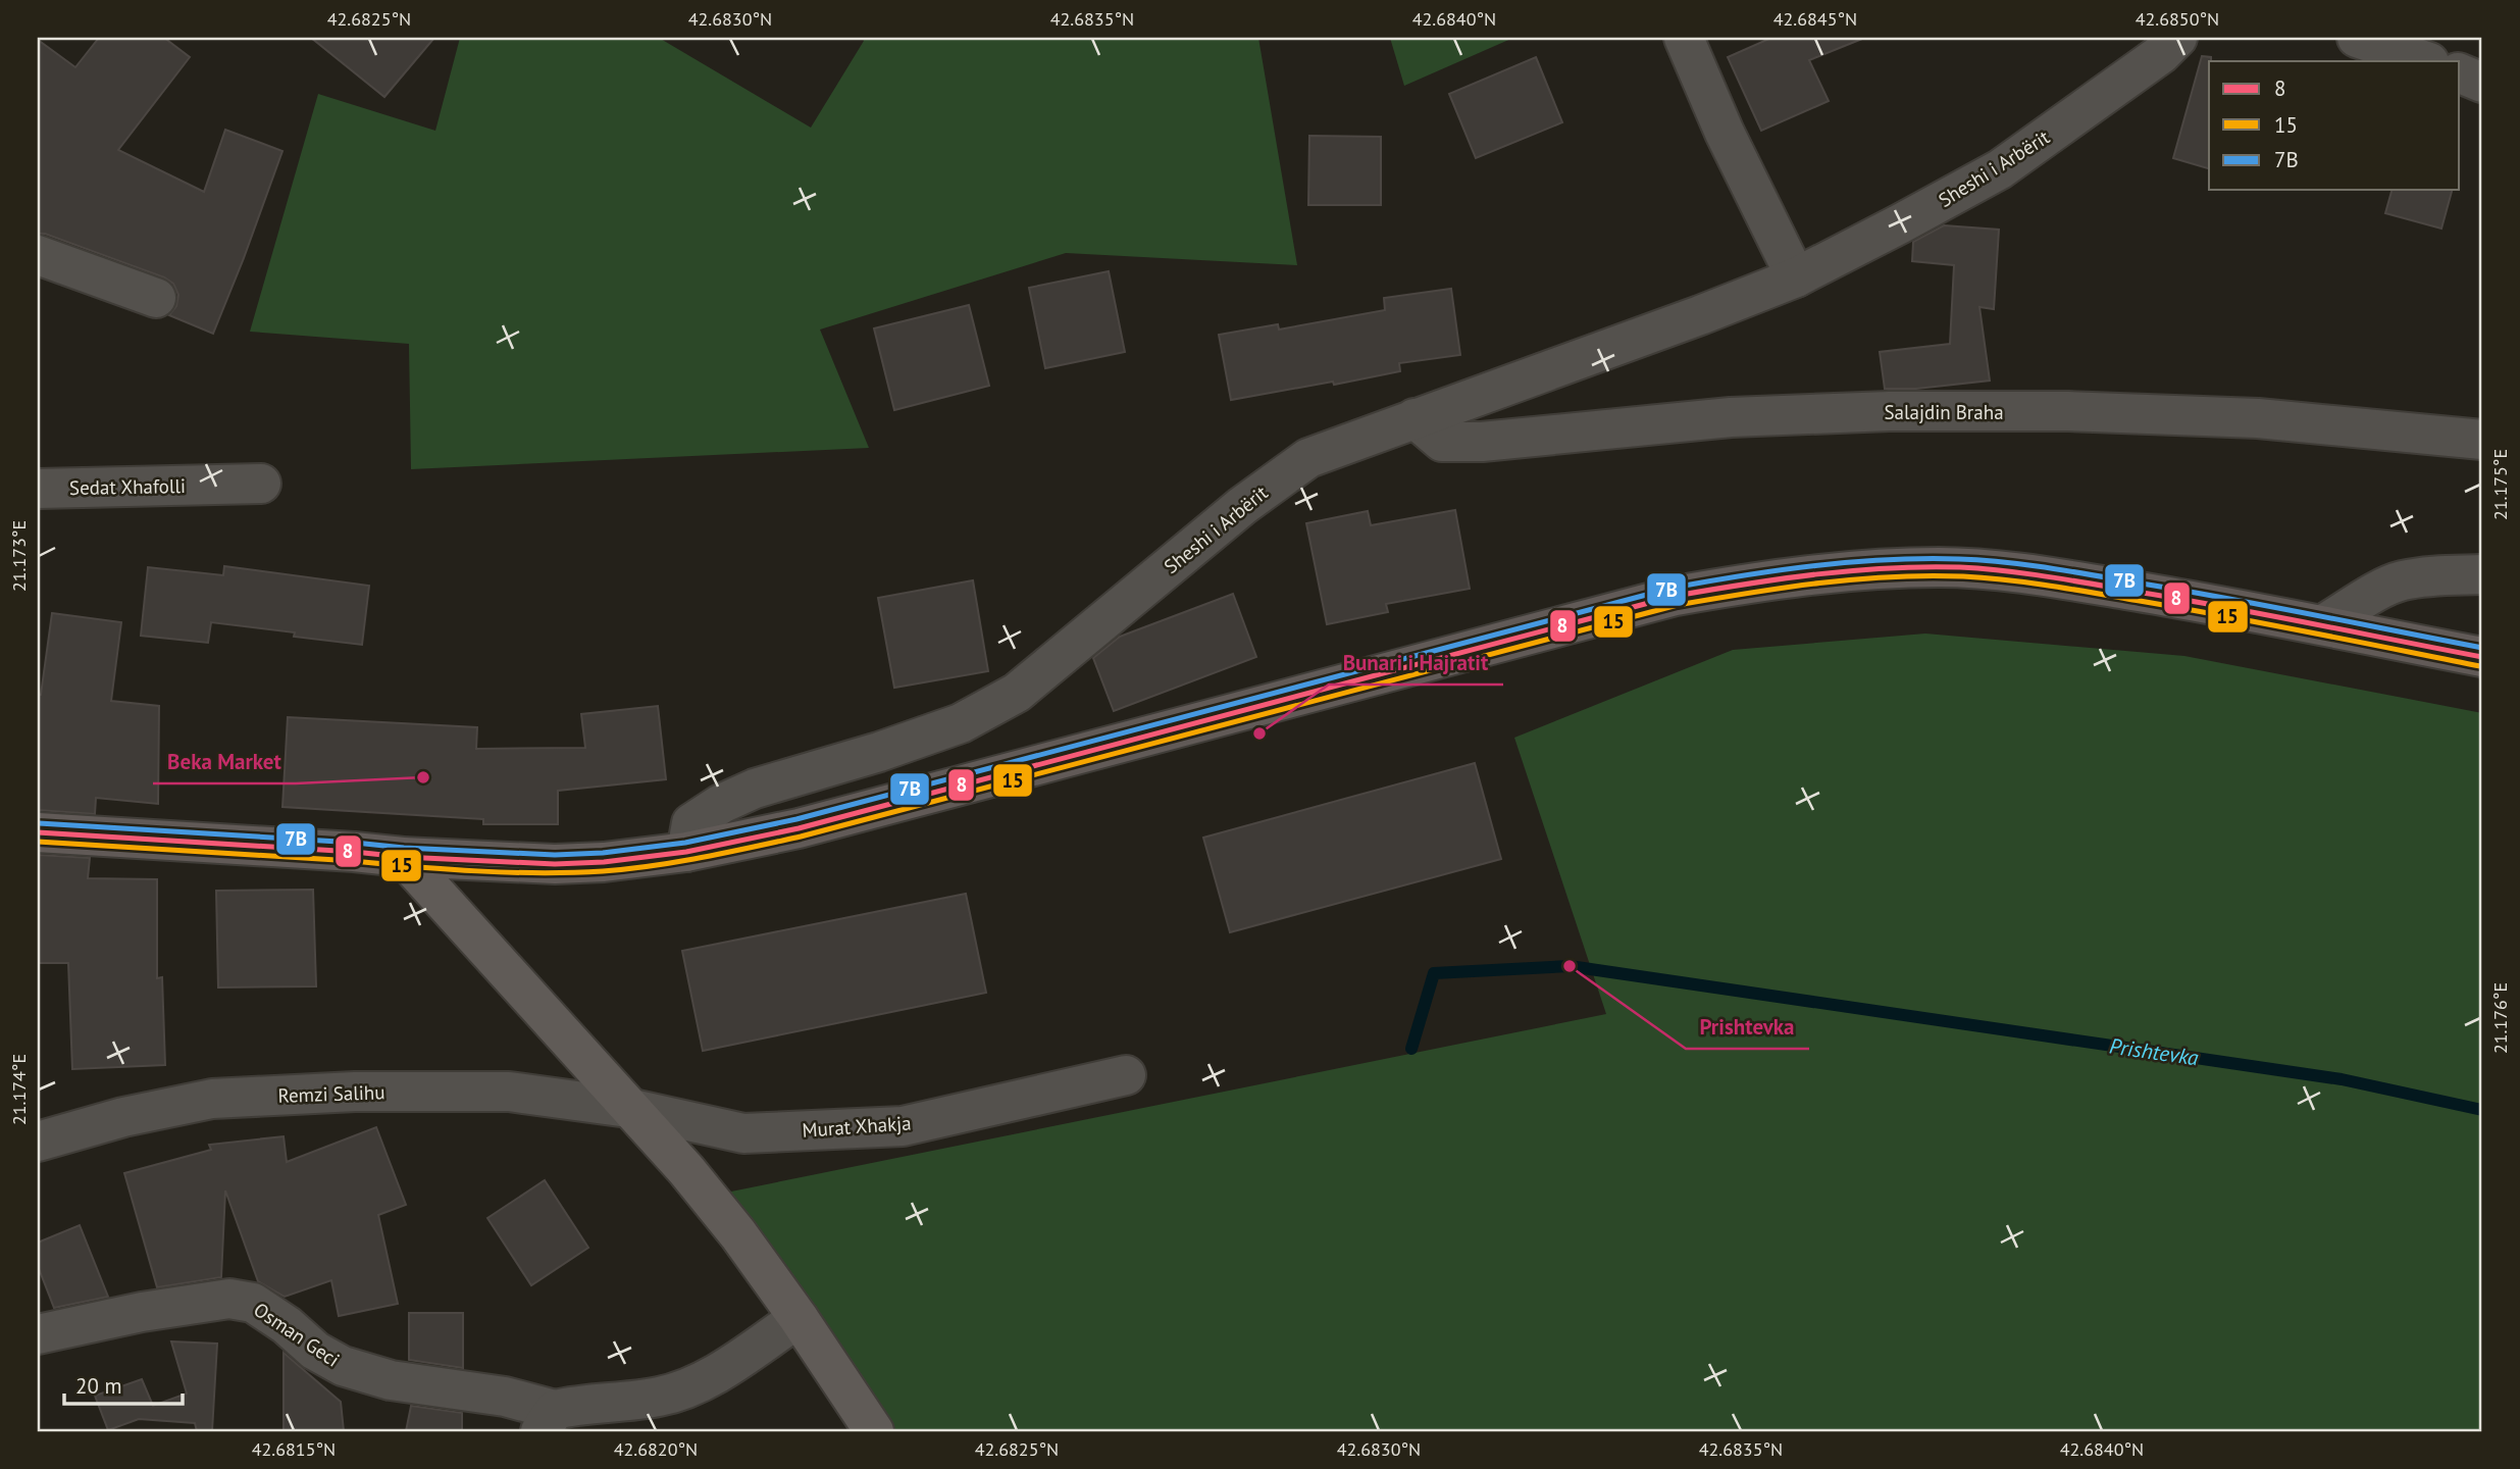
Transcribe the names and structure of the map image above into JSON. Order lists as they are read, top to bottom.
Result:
{
  "streets": {
    "street": [
      "Sheshi i Arbërit",
      "Salajdin Braha",
      "Sedat Xhafolli",
      "Remzi Salihu",
      "Murat Xhakja",
      "Osman Geci"
    ]
  },
  "crossings": [
    ["Sheshi i Arbërit", "Salajdin Braha"],
    ["Remzi Salihu", "Murat Xhakja"]
  ],
  "water": ["Prishtevka"],
  "places": ["Bunari i Hajratit", "Beka Market", "Prishtevka"],
  "lines": ["transit line 7B", "transit line 8", "transit line 15"],
  "legend": ["8", "15", "7B"],
  "scale_bar": "20 m",
  "coordinates": [
    "42.6825°N",
    "42.6830°N",
    "42.6835°N",
    "42.6840°N",
    "42.6845°N",
    "42.6850°N",
    "21.175°E",
    "21.173°E",
    "21.176°E",
    "21.174°E",
    "42.6815°N",
    "42.6820°N"
  ]
}
